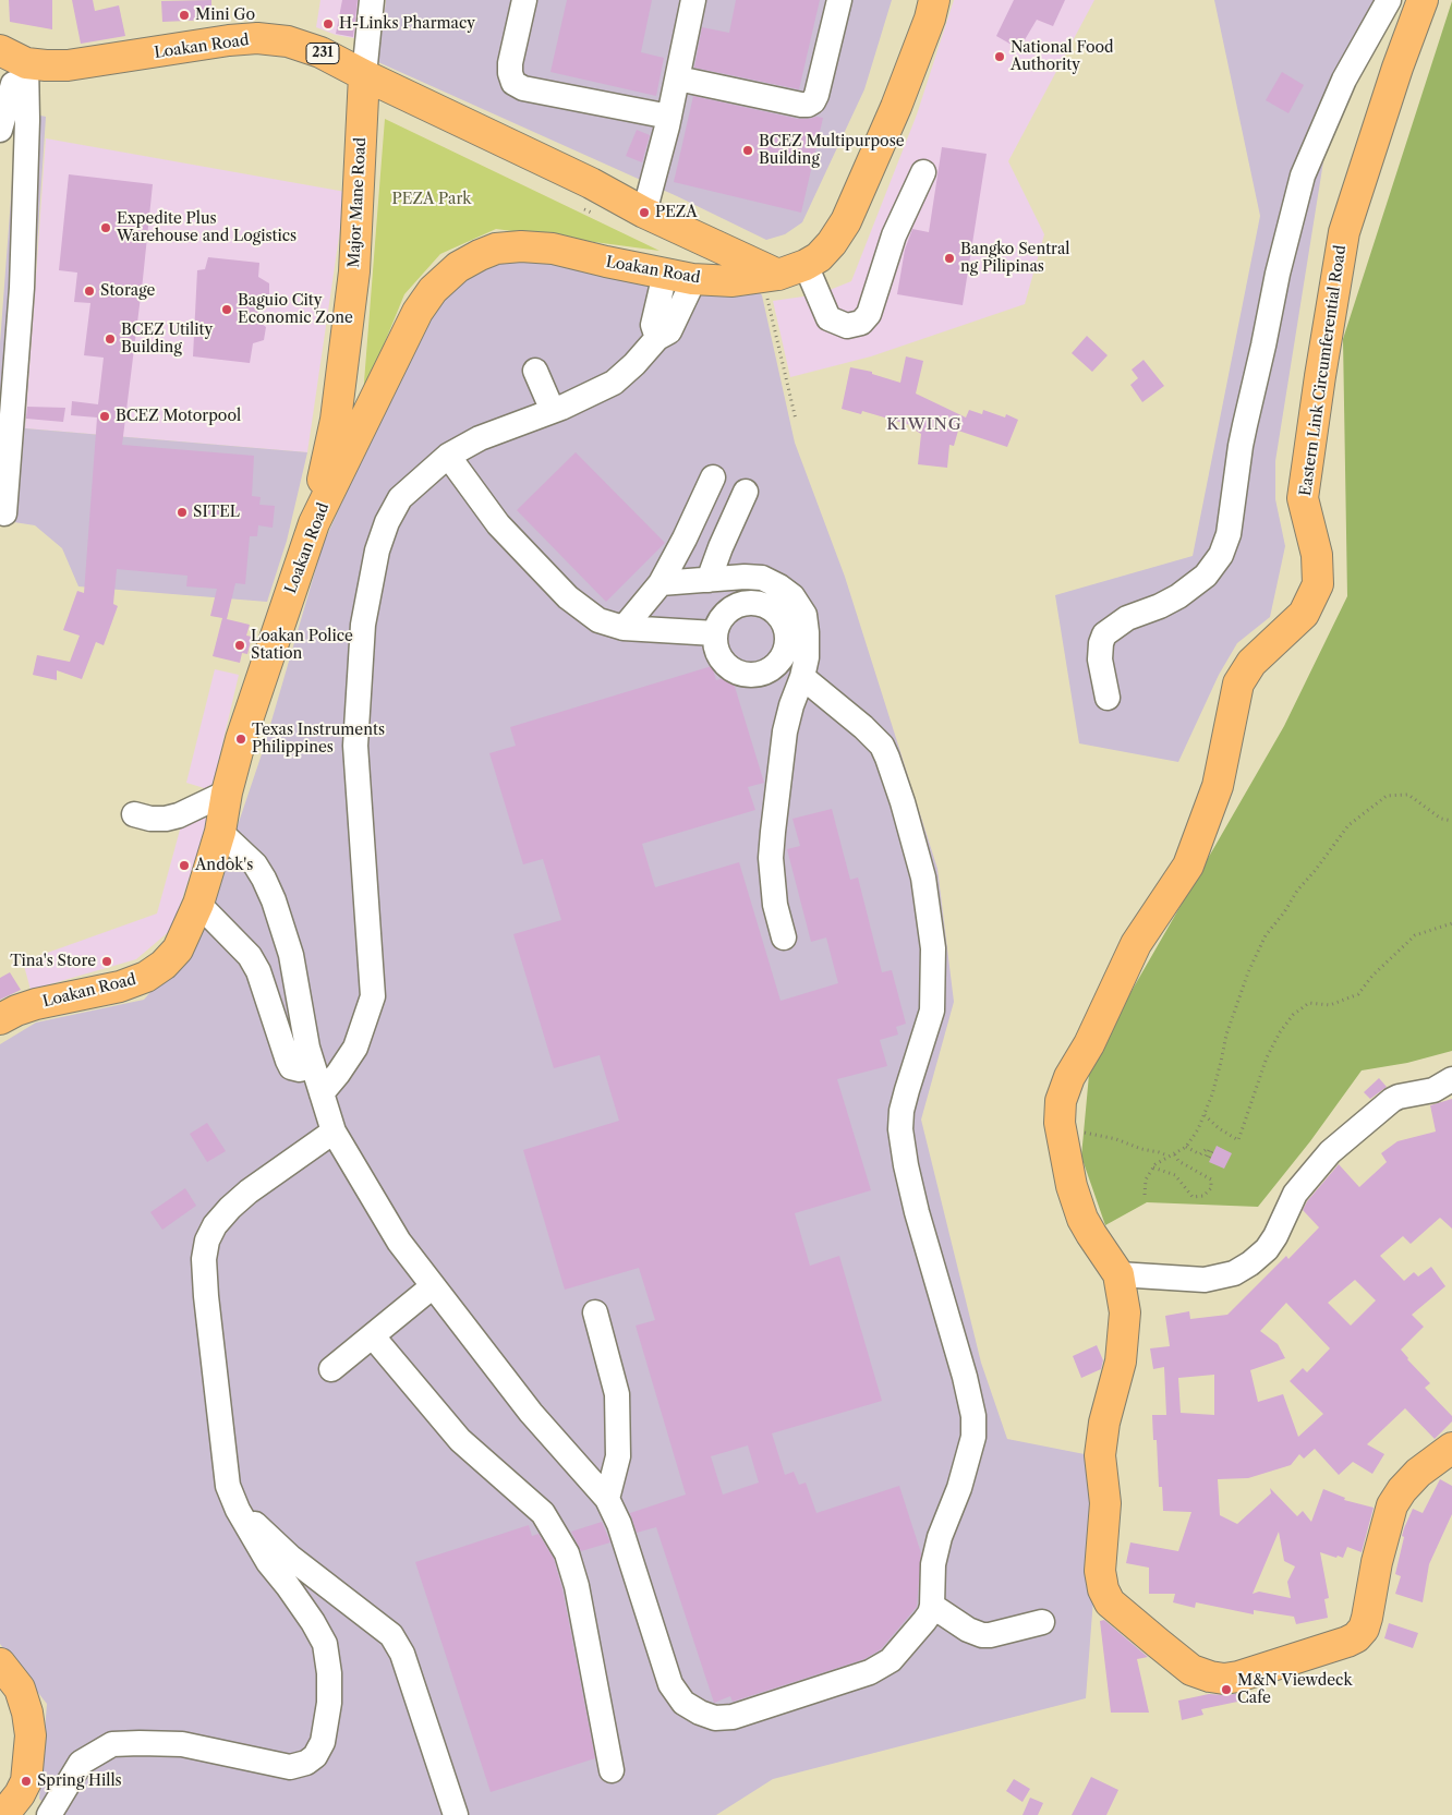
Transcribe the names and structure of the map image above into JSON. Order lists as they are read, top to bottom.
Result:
{
  "streets": {
    "main road": [
      "Loakan Road",
      "231",
      "Major Mane Road",
      "Eastern Link Circumferential Road"
    ]
  },
  "crossings": [
    ["Loakan Road", "Major Mane Road"]
  ],
  "districts": ["KIWING"],
  "parks": ["PEZA Park"],
  "places": [
    "Mini Go",
    "H-Links Pharmacy",
    "National Food Authority",
    "BCEZ Multipurpose Building",
    "PEZA",
    "Expedite Plus Warehouse and Logistics",
    "Bangko Sentral ng Pilipinas",
    "Storage",
    "Baguio City Economic Zone",
    "BCEZ Utility Building",
    "BCEZ Motorpool",
    "SITEL",
    "Loakan Police Station",
    "Texas Instruments Philippines",
    "Andok's",
    "Tina's Store",
    "M&N Viewdeck Cafe",
    "Spring Hills"
  ]
}
